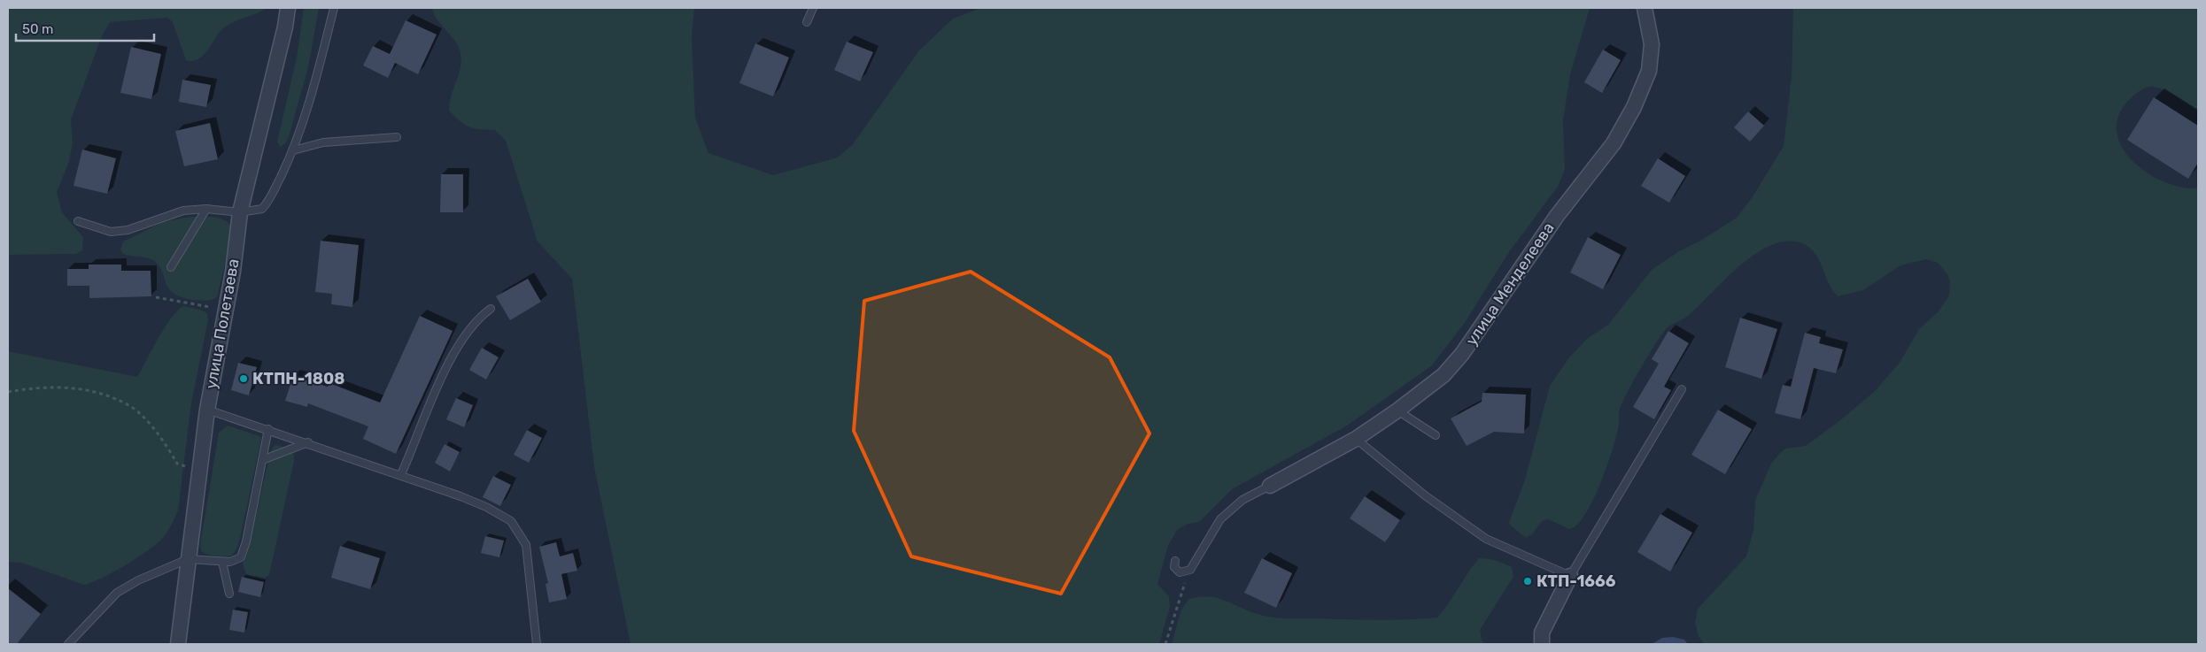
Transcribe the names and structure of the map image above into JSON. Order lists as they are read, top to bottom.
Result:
{
  "streets": {
    "street": ["улица Менделеева", "улица Полетаева"]
  },
  "places": ["КТПН-1808", "КТП-1666"],
  "scale_bar": "50 m"
}
